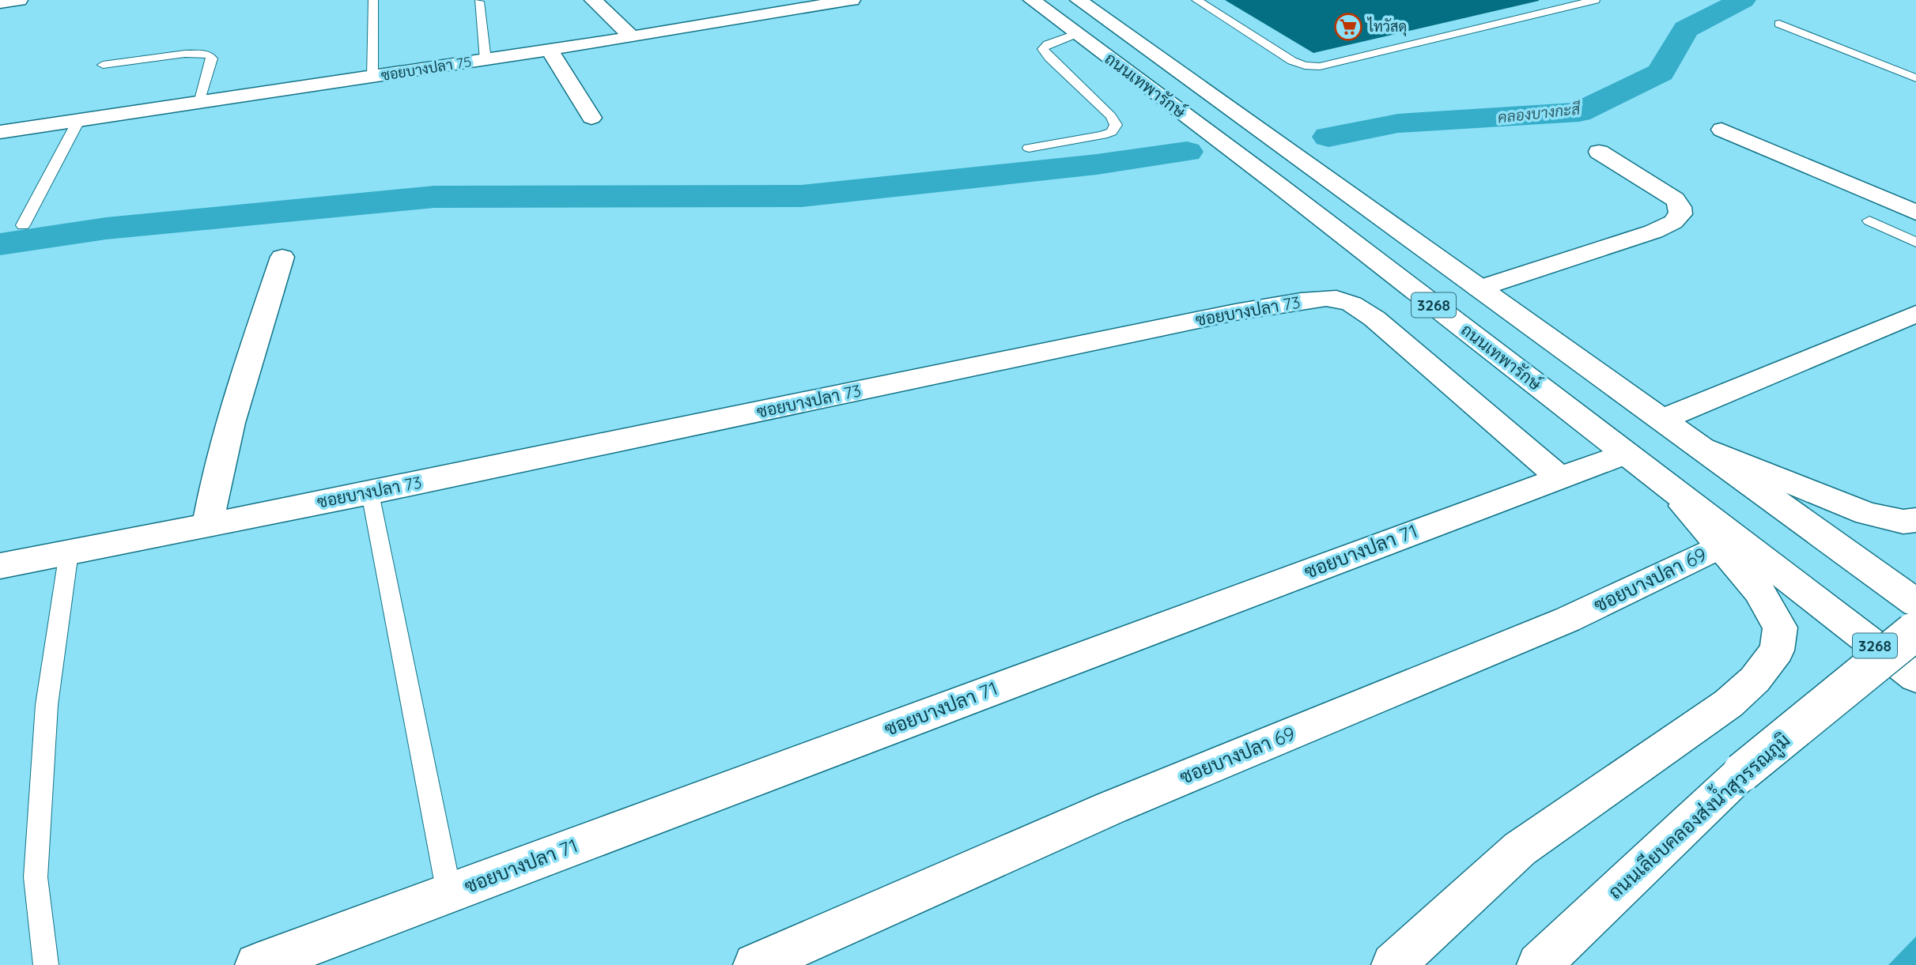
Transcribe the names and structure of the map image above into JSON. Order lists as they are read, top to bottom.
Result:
{
  "streets": {
    "street": [
      "ซอยบางปลา 75",
      "ถนนเทพารักษ์",
      "3268",
      "ซอยบางปลา 73",
      "ซอยบางปลา 71",
      "ซอยบางปลา 69",
      "ถนนเลียบคลองส่งน้ำสุวรรณภูมิ"
    ]
  },
  "crossings": [
    ["ถนนเทพารักษ์", "ซอยบางปลา 71"],
    ["ซอยบางปลา 73", "ซอยบางปลา 71"]
  ],
  "water": ["คลองบางกะสี"],
  "places": {
    "supermarket": ["ไทวัสดุ"]
  }
}
